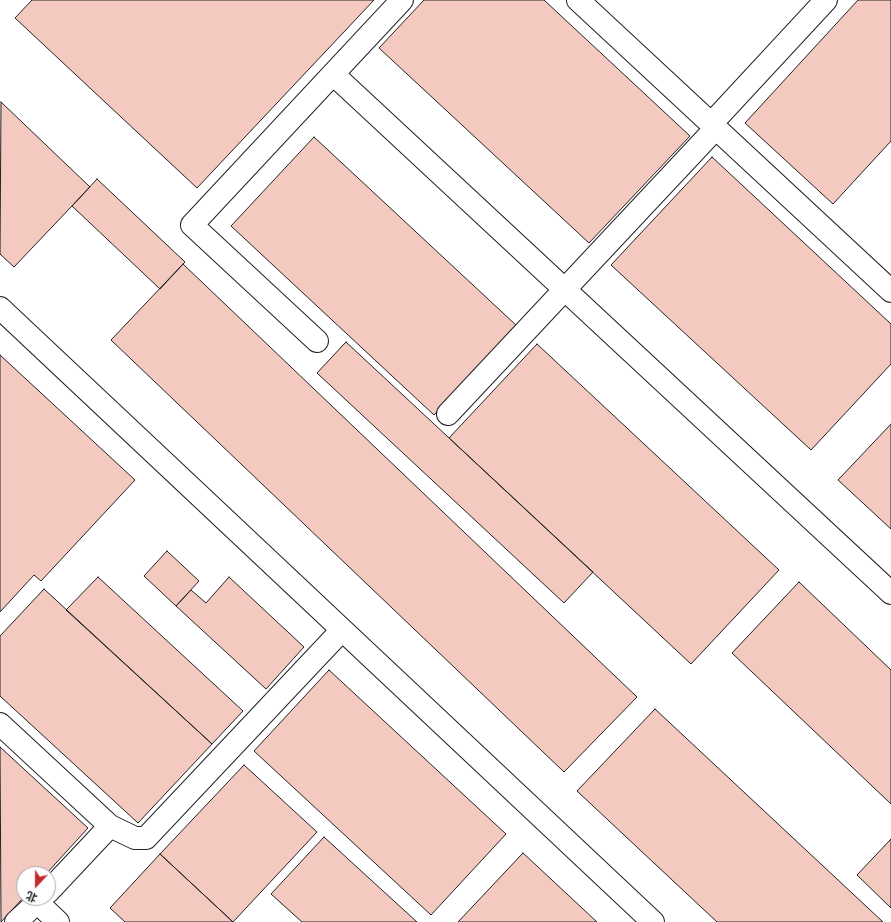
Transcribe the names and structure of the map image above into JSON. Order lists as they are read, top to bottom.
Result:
{
  "north": "bottom"
}
